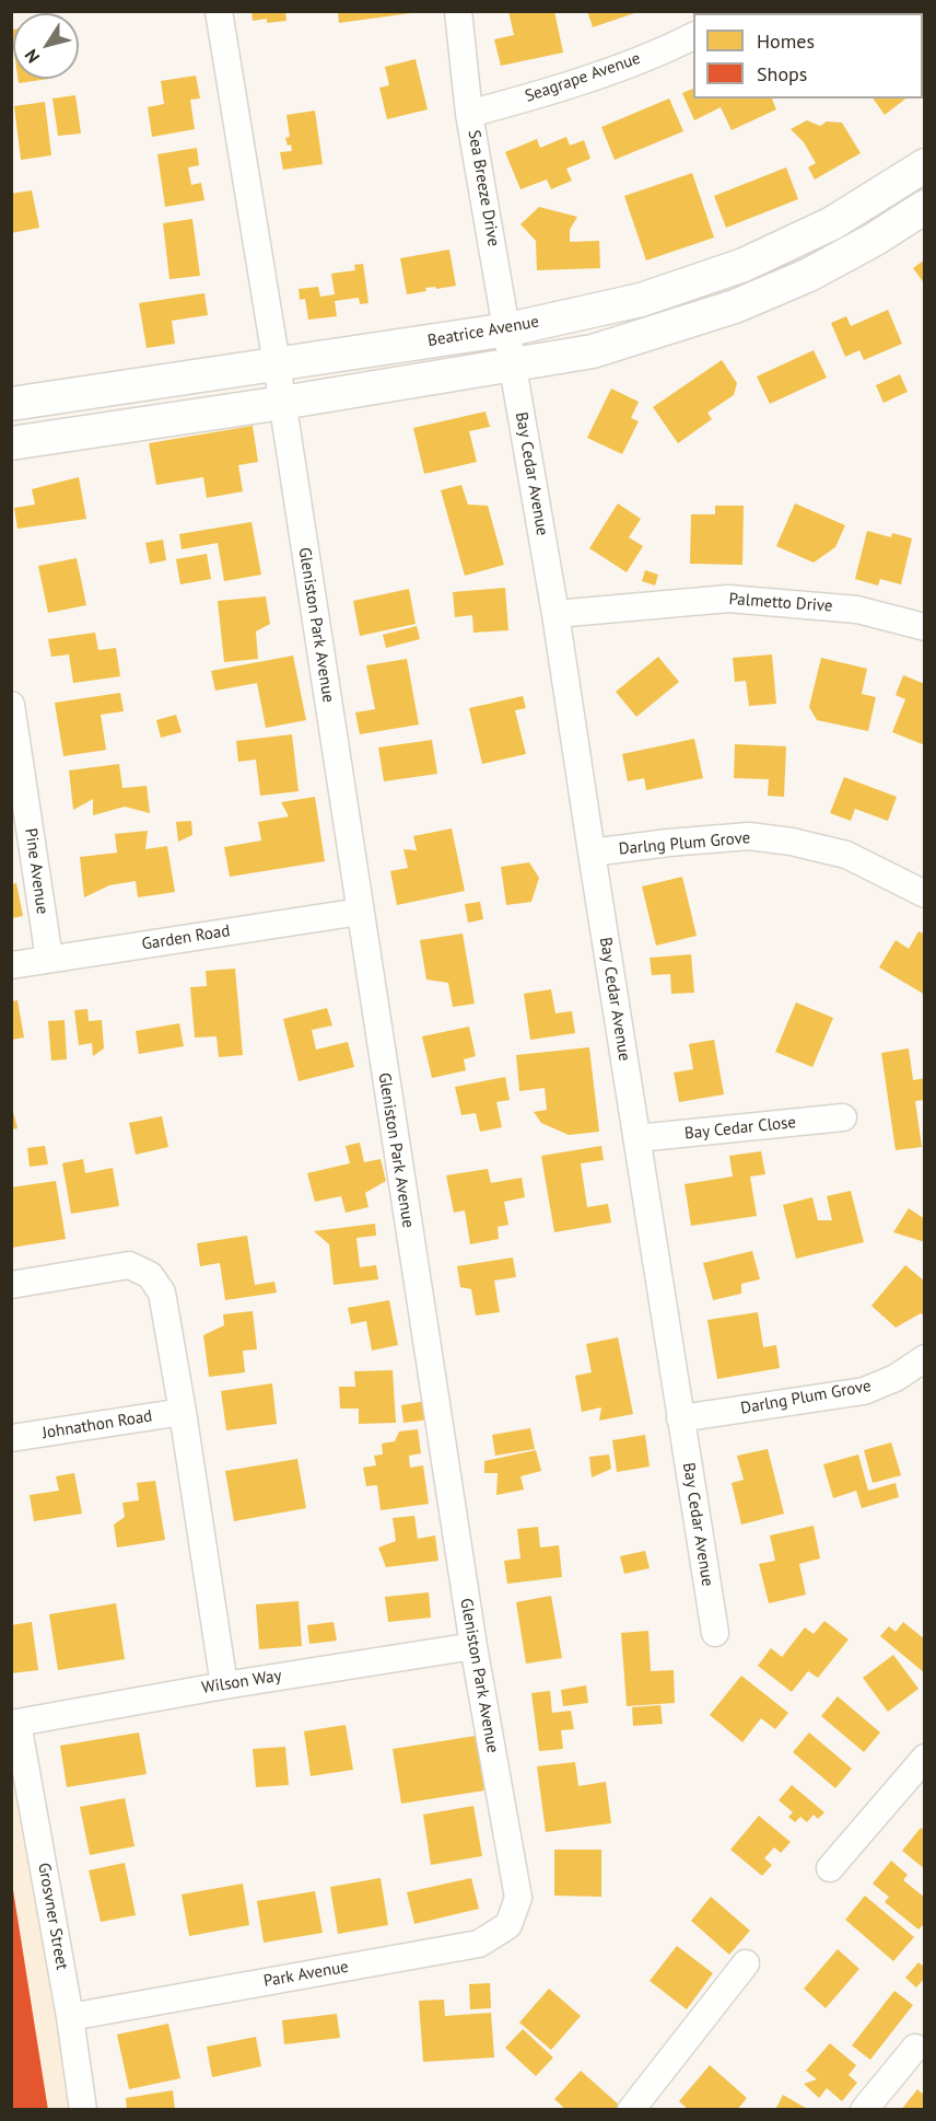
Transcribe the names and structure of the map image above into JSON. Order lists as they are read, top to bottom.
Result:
{
  "streets": {
    "main road": ["Beatrice Avenue"],
    "street": [
      "Seagrape Avenue",
      "Sea Breeze Drive",
      "Bay Cedar Avenue",
      "Palmetto Drive",
      "Gleniston Park Avenue",
      "Darlng Plum Grove",
      "Pine Avenue",
      "Garden Road",
      "Bay Cedar Close",
      "Johnathon Road",
      "Wilson Way",
      "Grosvner Street",
      "Park Avenue"
    ]
  },
  "crossings": [
    ["Seagrape Avenue", "Sea Breeze Drive"],
    ["Sea Breeze Drive", "Beatrice Avenue"],
    ["Sea Breeze Drive", "Bay Cedar Avenue"],
    ["Beatrice Avenue", "Gleniston Park Avenue"],
    ["Bay Cedar Avenue", "Palmetto Drive"],
    ["Bay Cedar Avenue", "Darlng Plum Grove"],
    ["Bay Cedar Avenue", "Bay Cedar Close"],
    ["Gleniston Park Avenue", "Garden Road"],
    ["Gleniston Park Avenue", "Wilson Way"],
    ["Gleniston Park Avenue", "Park Avenue"],
    ["Pine Avenue", "Garden Road"],
    ["Wilson Way", "Grosvner Street"],
    ["Grosvner Street", "Park Avenue"]
  ],
  "legend": ["Homes", "Shops"],
  "north": "bottom left"
}
